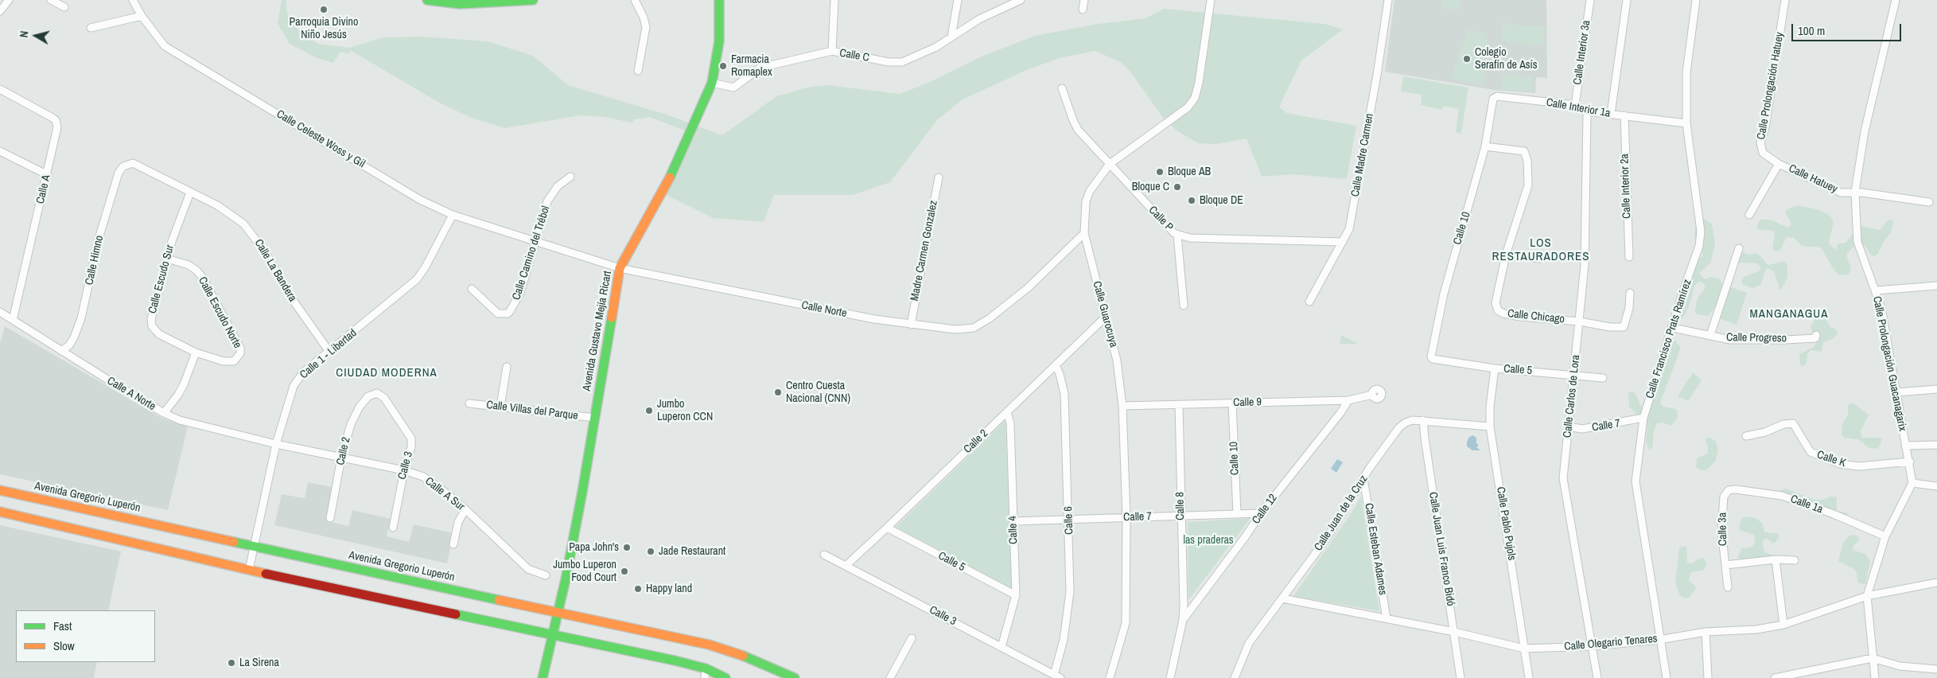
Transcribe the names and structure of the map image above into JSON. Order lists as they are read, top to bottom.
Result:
{
  "streets": {
    "main road": ["Avenida Gustavo Mejía Ricart", "Avenida Gregorio Luperón"],
    "street": [
      "Calle Interior 3a",
      "Calle C",
      "Calle Prolongación Hatuey",
      "Calle Interior 1a",
      "Calle Celeste Woss y Gil",
      "Calle Madre Carmen",
      "Calle Hatuey",
      "Calle Interior 2a",
      "Calle A",
      "Calle P",
      "Calle 10",
      "Madre Carmen Gonzalez",
      "Calle Camino del Trébol",
      "Calle Himno",
      "Calle La Bandera",
      "Calle Escudo Sur",
      "Calle Norte",
      "Calle Escudo Norte",
      "Calle Guarocuya",
      "Calle Chicago",
      "Calle Progreso",
      "Calle Francisco Prats Ramírez",
      "Calle 1 - Libertad",
      "Calle Prolongación Guacanagarix",
      "Calle 5",
      "Calle A Norte",
      "Calle Carlos de Lora",
      "Calle 9",
      "Calle Villas del Parque",
      "Calle 7",
      "Calle 2",
      "Calle K",
      "Calle 3",
      "Calle A Sur",
      "Calle 1a",
      "Calle 8",
      "Calle 12",
      "Calle Juan de la Cruz",
      "Calle 6",
      "Calle Pablo Pujols",
      "Calle 3a",
      "Calle 4",
      "Calle Esteban Adames",
      "Calle Juan Luis Franco Bidó",
      "Calle Olegario Tenares"
    ]
  },
  "crossings": [
    ["Calle Interior 3a", "Calle Interior 1a"],
    ["Calle C", "Avenida Gustavo Mejía Ricart"],
    ["Calle Prolongación Hatuey", "Calle Hatuey"],
    ["Calle Interior 1a", "Calle Interior 2a"],
    ["Calle Interior 1a", "Calle 10"],
    ["Calle Interior 1a", "Calle Francisco Prats Ramírez"],
    ["Calle Interior 1a", "Calle Carlos de Lora"],
    ["Calle Celeste Woss y Gil", "Calle Camino del Trébol"],
    ["Calle Celeste Woss y Gil", "Calle Norte"],
    ["Calle Celeste Woss y Gil", "Calle 1 - Libertad"],
    ["Calle Madre Carmen", "Calle P"],
    ["Calle Hatuey", "Calle Prolongación Guacanagarix"],
    ["Calle A", "Calle A Norte"],
    ["Calle P", "Calle Guarocuya"],
    ["Calle 10", "Calle Chicago"],
    ["Calle 10", "Calle 5"],
    ["Calle 10", "Calle 9"],
    ["Calle 10", "Calle 7"],
    ["Madre Carmen Gonzalez", "Calle Norte"],
    ["Calle Camino del Trébol", "Calle Norte"],
    ["Calle Himno", "Calle La Bandera"],
    ["Calle Himno", "Calle A Norte"],
    ["Calle La Bandera", "Calle Escudo Sur"],
    ["Calle La Bandera", "Calle 1 - Libertad"],
    ["Calle Escudo Sur", "Calle Escudo Norte"],
    ["Calle Norte", "Calle Guarocuya"],
    ["Calle Norte", "Avenida Gustavo Mejía Ricart"],
    ["Calle Guarocuya", "Calle 9"],
    ["Calle Guarocuya", "Calle 7"],
    ["Calle Guarocuya", "Calle 2"],
    ["Calle Chicago", "Calle Carlos de Lora"],
    ["Avenida Gustavo Mejía Ricart", "Calle Villas del Parque"],
    ["Avenida Gustavo Mejía Ricart", "Avenida Gregorio Luperón"],
    ["Calle Progreso", "Calle Francisco Prats Ramírez"],
    ["Calle Francisco Prats Ramírez", "Calle 7"],
    ["Calle Francisco Prats Ramírez", "Calle Olegario Tenares"],
    ["Calle 1 - Libertad", "Calle A Norte"],
    ["Calle 1 - Libertad", "Calle A Sur"],
    ["Calle 1 - Libertad", "Avenida Gregorio Luperón"],
    ["Calle Prolongación Guacanagarix", "Calle K"],
    ["Calle 5", "Calle Carlos de Lora"],
    ["Calle 5", "Calle 2"],
    ["Calle 5", "Calle Pablo Pujols"],
    ["Calle 5", "Calle 4"],
    ["Calle A Norte", "Calle A Sur"],
    ["Calle Carlos de Lora", "Calle 7"],
    ["Calle Carlos de Lora", "Calle Olegario Tenares"],
    ["Calle 9", "Calle 8"],
    ["Calle 9", "Calle 12"],
    ["Calle 7", "Calle 8"],
    ["Calle 7", "Calle 12"],
    ["Calle 7", "Calle 6"],
    ["Calle 7", "Calle 4"],
    ["Calle 2", "Calle 3"],
    ["Calle 2", "Calle A Sur"],
    ["Calle 2", "Calle 6"],
    ["Calle 2", "Calle 4"],
    ["Calle 3", "Calle A Sur"],
    ["Calle 3", "Calle 6"],
    ["Calle 3", "Calle 4"],
    ["Calle 1a", "Calle 3a"],
    ["Calle 8", "Calle 12"],
    ["Calle Juan de la Cruz", "Calle Pablo Pujols"],
    ["Calle Juan de la Cruz", "Calle Esteban Adames"],
    ["Calle Juan de la Cruz", "Calle Juan Luis Franco Bidó"],
    ["Calle Juan de la Cruz", "Calle Olegario Tenares"],
    ["Calle Pablo Pujols", "Calle Olegario Tenares"],
    ["Calle Esteban Adames", "Calle Olegario Tenares"],
    ["Calle Juan Luis Franco Bidó", "Calle Olegario Tenares"]
  ],
  "districts": ["LOS RESTAURADORES", "MANGANAGUA", "CIUDAD MODERNA"],
  "parks": ["las praderas"],
  "places": [
    "Parroquia Divino Niño Jesús",
    "Colegio Serafín de Asís",
    "Farmacia Romaplex",
    "Bloque AB",
    "Bloque C",
    "Bloque DE",
    "Centro Cuesta Nacional (CNN)",
    "Jumbo Luperon CCN",
    "Papa John's",
    "Jade Restaurant",
    "Jumbo Luperon Food Court",
    "Happy land",
    "La Sirena"
  ],
  "legend": ["Fast", "Slow"],
  "scale_bar": "100 m",
  "north": "left"
}
